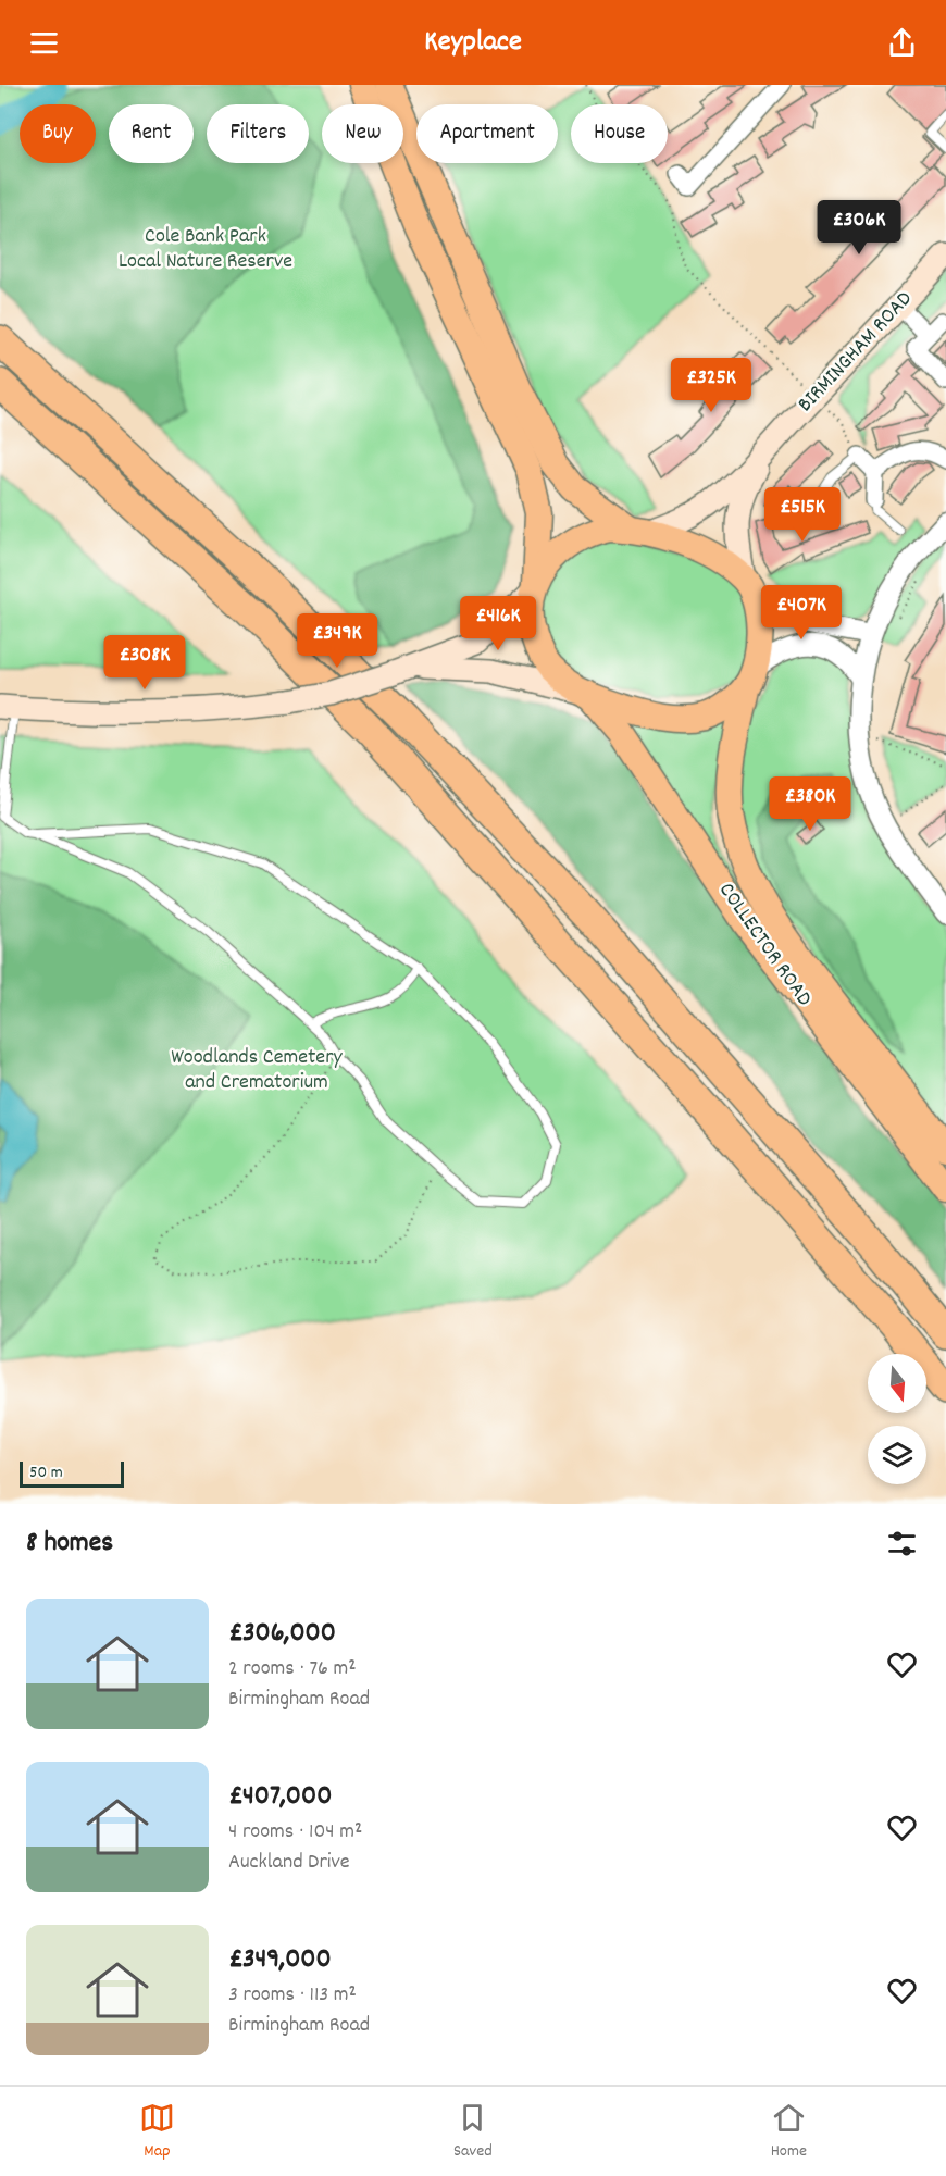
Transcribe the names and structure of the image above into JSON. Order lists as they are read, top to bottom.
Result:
{
  "streets": {
    "highway": ["COLLECTOR ROAD"],
    "main road": ["BIRMINGHAM ROAD"]
  },
  "crossings": [
    ["BIRMINGHAM ROAD", "COLLECTOR ROAD"]
  ],
  "parks": ["Cole Bank Park Local Nature Reserve", "Woodlands Cemetery and Crematorium"],
  "scale_bar": "50 m",
  "north": "bottom",
  "page": {
    "header": "Keyplace",
    "chip": [
      "Buy",
      "Rent",
      "Filters",
      "New",
      "Apartment",
      "House"
    ],
    "price": [
      "£306K",
      "£325K",
      "£515K",
      "£407K",
      "£416K",
      "£349K",
      "£308K",
      "£380K"
    ],
    "scale": "50 m",
    "heading": "8 homes",
    "list": [
      {
        "name": "£306,000",
        "note": "2 rooms · 76 m² · Birmingham Road"
      },
      {
        "name": "£407,000",
        "note": "4 rooms · 104 m² · Auckland Drive"
      },
      {
        "name": "£349,000",
        "note": "3 rooms · 113 m² · Birmingham Road"
      }
    ],
    "tabs": ["Map", "Saved", "Home"]
  }
}
